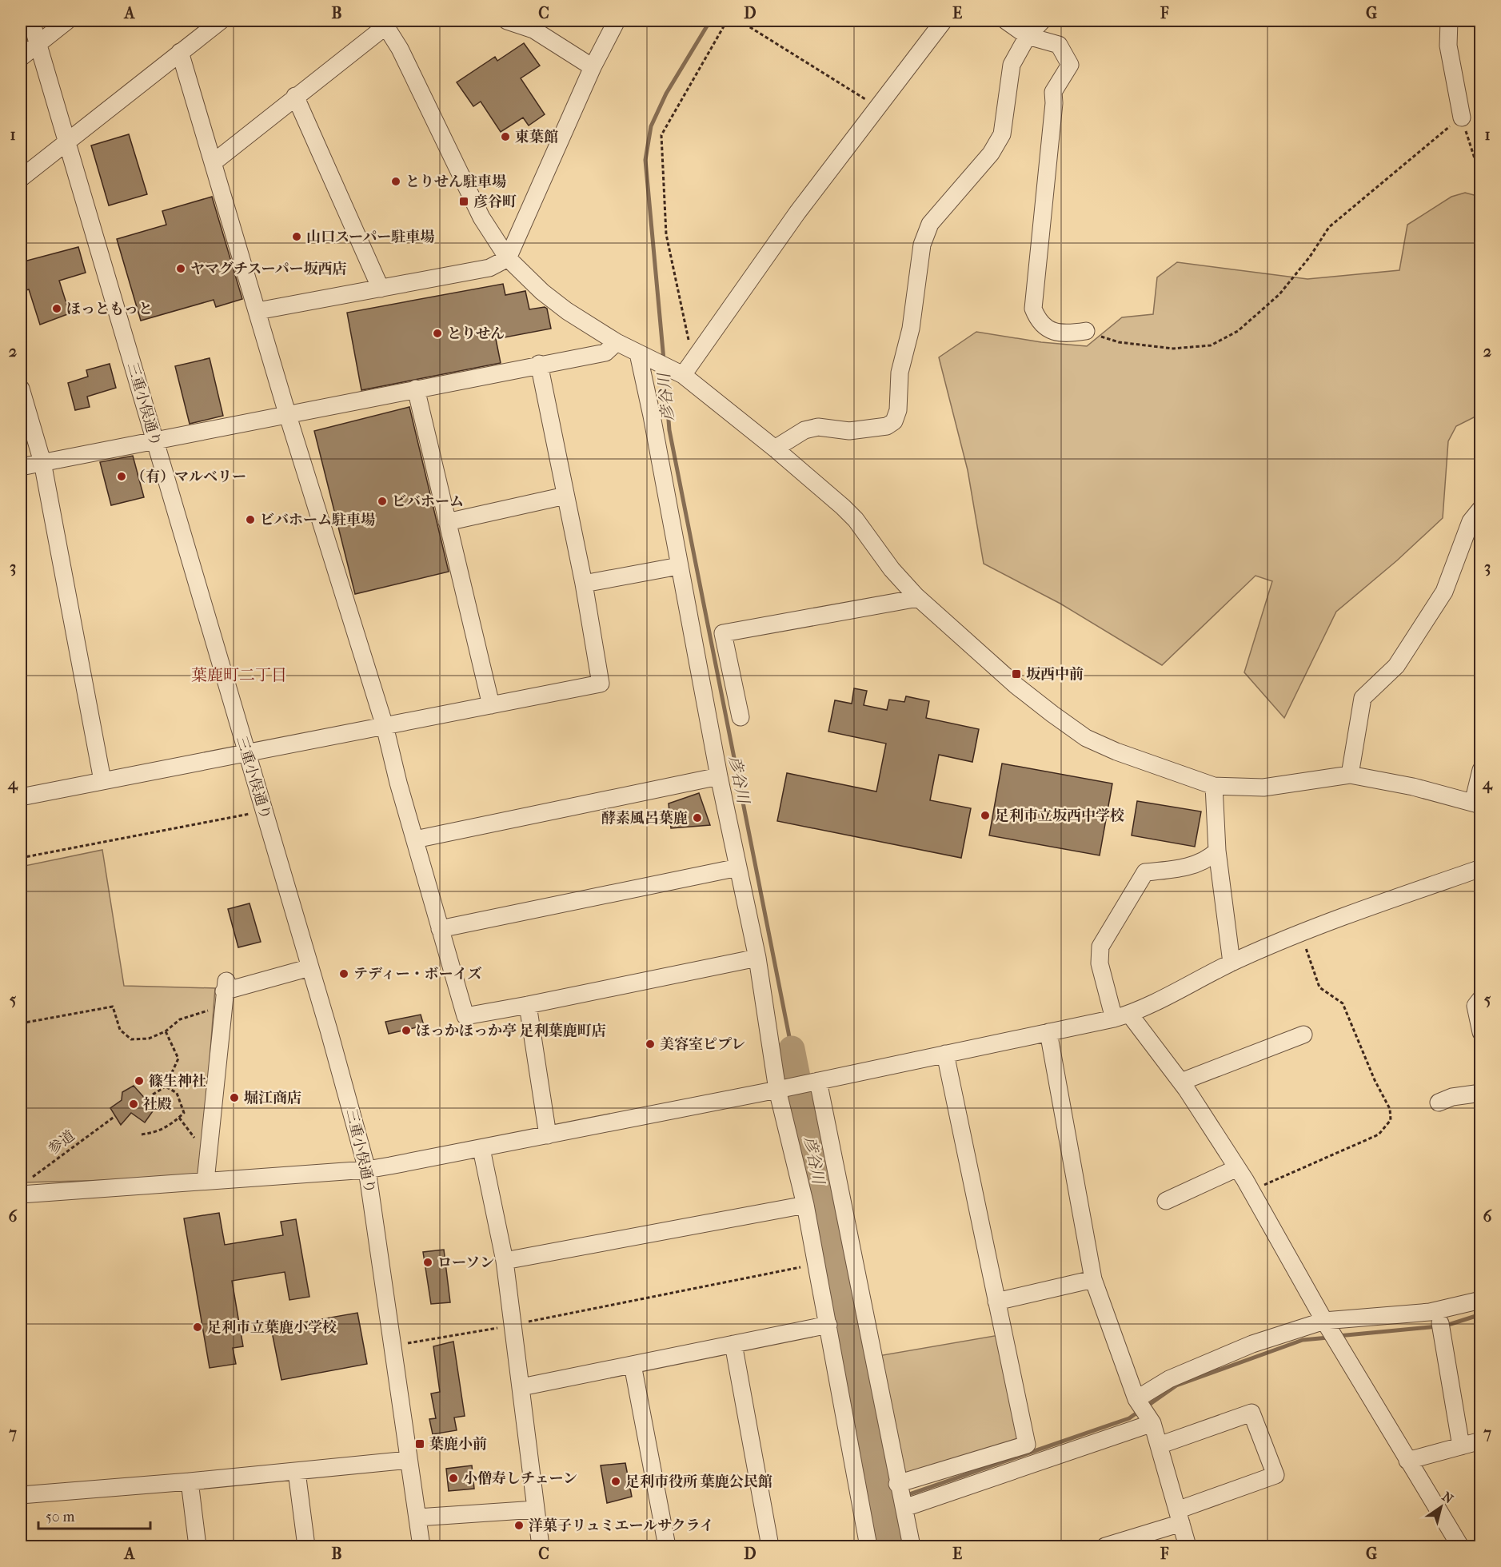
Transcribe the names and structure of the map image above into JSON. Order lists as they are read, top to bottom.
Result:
{
  "streets": {
    "street": ["三重小俣通り"],
    "path": ["参道"]
  },
  "districts": ["葉鹿町二丁目"],
  "water": ["彦谷川"],
  "places": {
    "other": [
      "東葉館",
      "とりせん駐車場",
      "山口スーパー駐車場",
      "ヤマグチスーパー坂西店",
      "ほっともっと",
      "とりせん",
      "（有）マルベリー",
      "ビバホーム",
      "ビバホーム駐車場",
      "足利市立坂西中学校",
      "酵素風呂葉鹿",
      "テディー・ボーイズ",
      "ほっかほっか亭 足利葉鹿町店",
      "美容室ピプレ",
      "篠生神社",
      "堀江商店",
      "社殿",
      "ローソン",
      "足利市立葉鹿小学校",
      "小僧寿しチェーン",
      "足利市役所 葉鹿公民館",
      "洋菓子リュミエールサクライ"
    ],
    "transit": ["彦谷町", "坂西中前", "葉鹿小前"]
  },
  "scale_bar": "50 m",
  "north": "top right",
  "grid": {
    "columns": [
      "A",
      "B",
      "C",
      "D",
      "E",
      "F",
      "G"
    ],
    "rows": [
      "1",
      "2",
      "3",
      "4",
      "5",
      "6",
      "7"
    ]
  }
}
